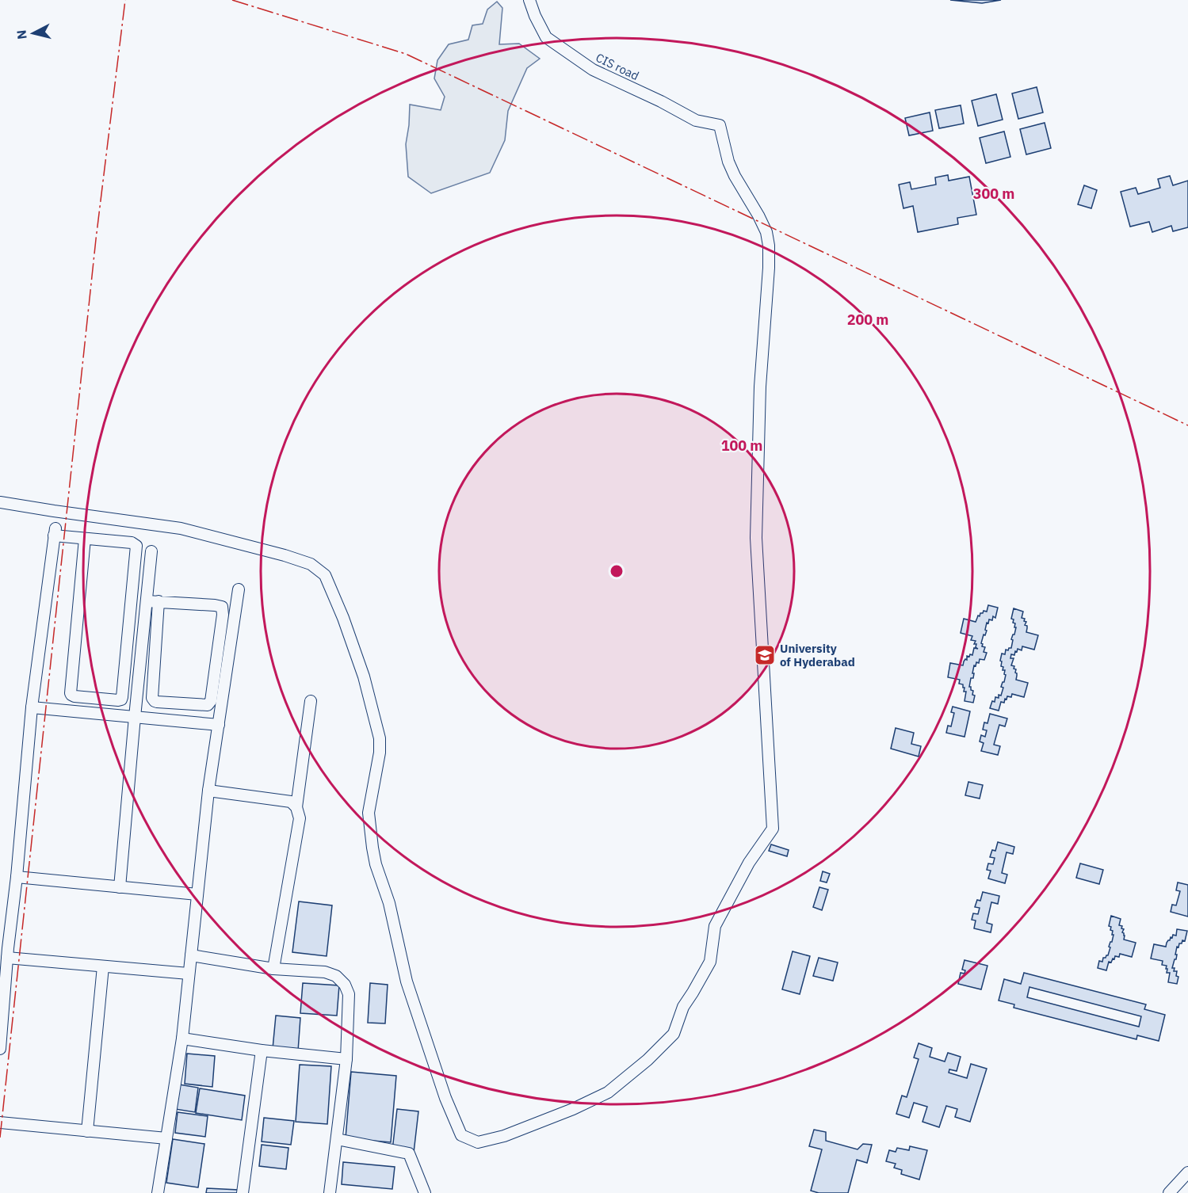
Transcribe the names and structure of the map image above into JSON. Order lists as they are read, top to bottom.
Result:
{
  "streets": {
    "street": ["CIS road"]
  },
  "places": {
    "school or university": ["University of Hyderabad"]
  },
  "north": "left",
  "rings": ["300 m", "200 m", "100 m"]
}
